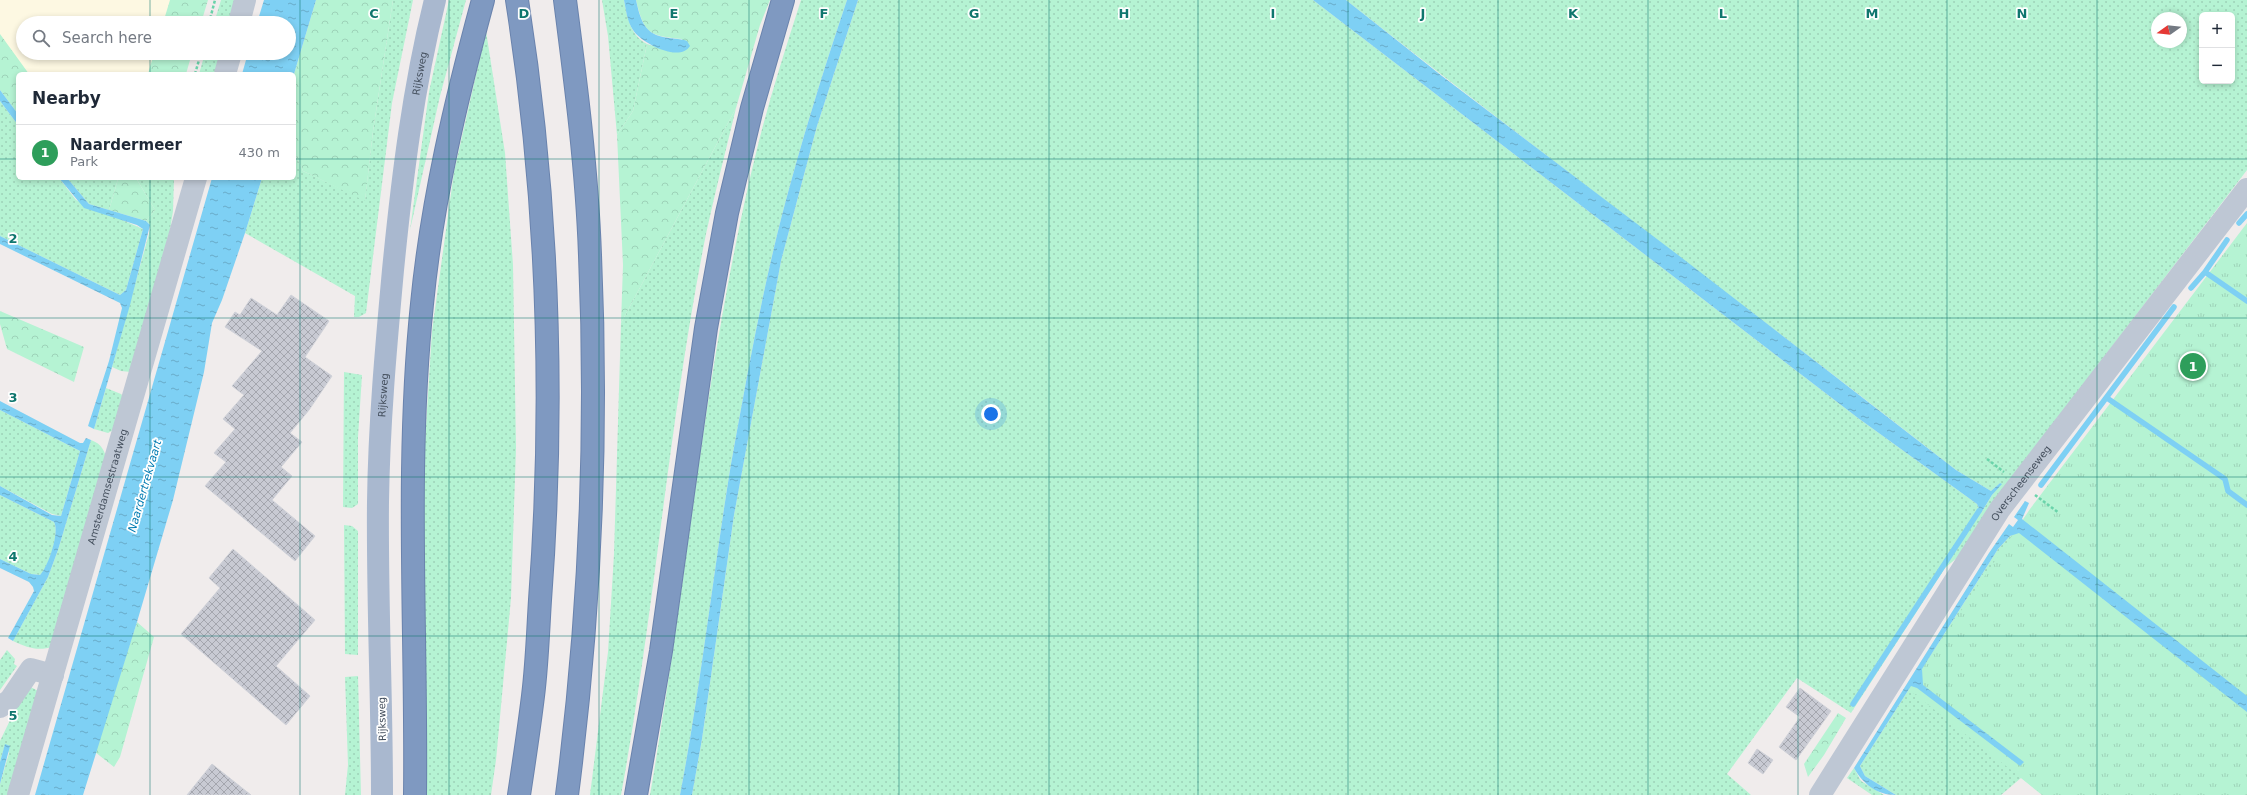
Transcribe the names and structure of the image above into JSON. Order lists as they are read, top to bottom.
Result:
{
  "streets": {
    "main road": ["Rijksweg"],
    "street": ["Overscheenseweg", "Amsterdamsestraatweg"]
  },
  "water": ["Naardertrekvaart"],
  "north": "left",
  "page": {
    "map_buttons": ["+", "−"],
    "search": "Search here",
    "heading": "Nearby",
    "list": [
      {
        "mark": "1",
        "name": "Naardermeer",
        "note": "Park",
        "value": "430 m"
      }
    ],
    "pins": "1"
  },
  "grid": {
    "columns": [
      "C",
      "D",
      "E",
      "F",
      "G",
      "H",
      "I",
      "J",
      "K",
      "L",
      "M",
      "N"
    ],
    "rows": [
      "2",
      "3",
      "4",
      "5"
    ]
  }
}
